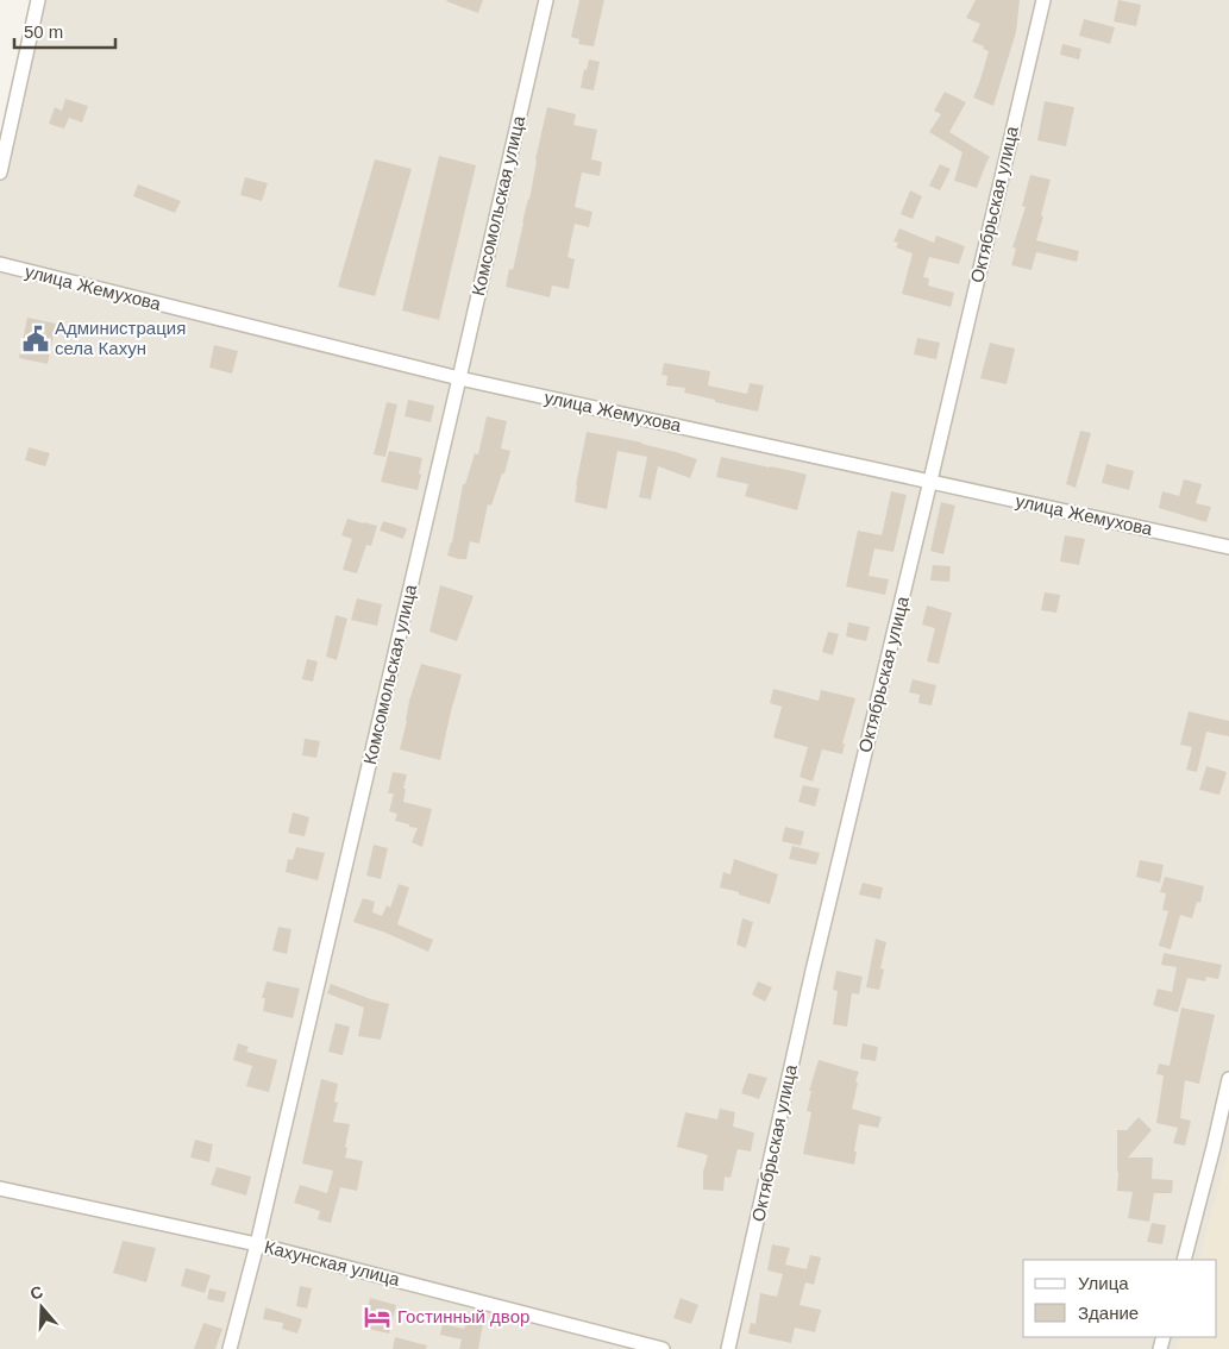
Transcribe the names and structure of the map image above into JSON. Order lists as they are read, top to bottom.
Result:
{
  "streets": {
    "street": [
      "Октябрьская улица",
      "Комсомольская улица",
      "улица Жемухова",
      "Кахунская улица"
    ]
  },
  "crossings": [
    ["Октябрьская улица", "улица Жемухова"],
    ["Комсомольская улица", "улица Жемухова"],
    ["Комсомольская улица", "Кахунская улица"]
  ],
  "places": {
    "public building": ["Администрация села Кахун"],
    "hotel": ["Гостинный двор"]
  },
  "legend": ["Улица", "Здание"],
  "scale_bar": "50 m",
  "north": "top"
}
